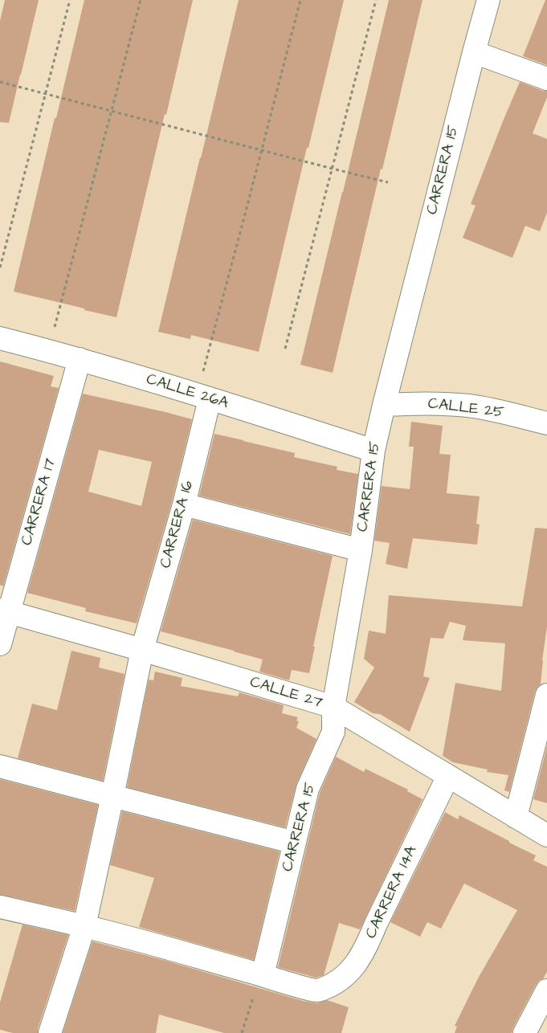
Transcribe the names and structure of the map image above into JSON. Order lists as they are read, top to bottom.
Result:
{
  "streets": {
    "street": [
      "CARRERA 15",
      "CALLE 26A",
      "CALLE 25",
      "CARRERA 17",
      "CARRERA 16",
      "CALLE 27",
      "CARRERA 14A"
    ]
  },
  "crossings": [
    ["CARRERA 15", "CALLE 26A"],
    ["CARRERA 15", "CALLE 25"],
    ["CARRERA 15", "CALLE 27"],
    ["CARRERA 15", "CARRERA 14A"],
    ["CALLE 26A", "CARRERA 17"],
    ["CALLE 26A", "CARRERA 16"],
    ["CARRERA 17", "CALLE 27"],
    ["CARRERA 16", "CALLE 27"],
    ["CALLE 27", "CARRERA 14A"]
  ]
}
